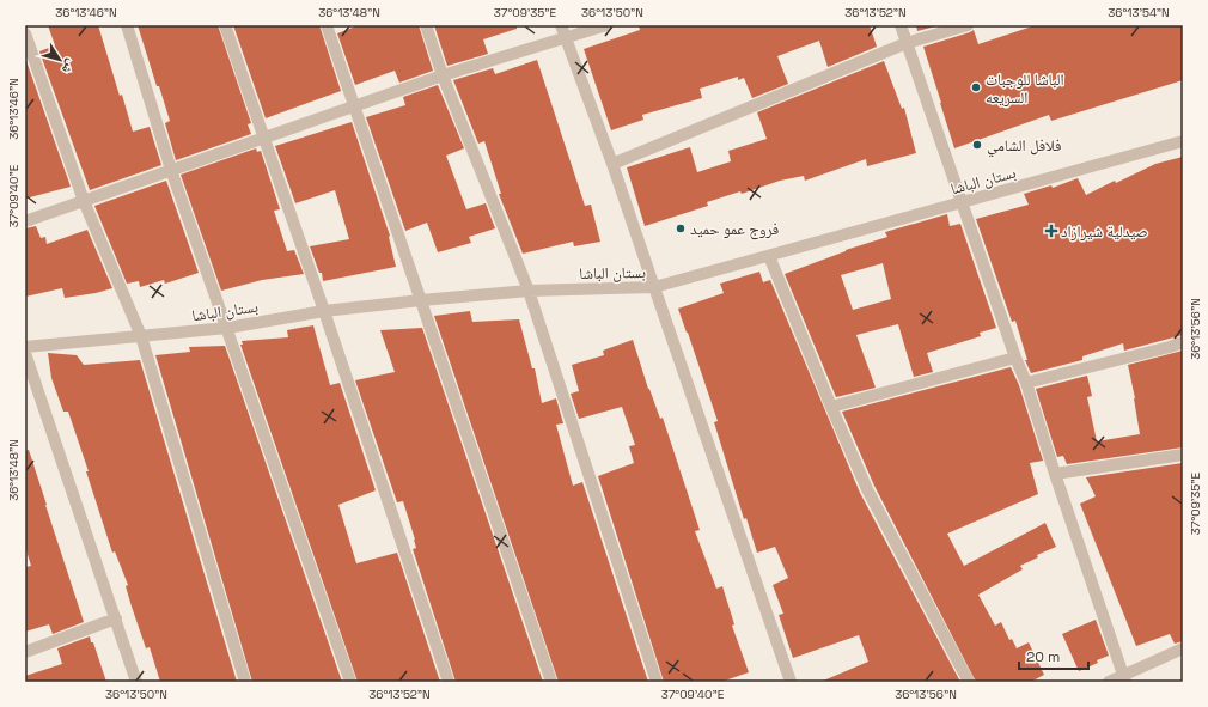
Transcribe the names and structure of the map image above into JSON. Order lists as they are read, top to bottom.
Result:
{
  "streets": {
    "street": ["بستان الباشا"]
  },
  "places": {
    "other": ["الباشا للوجبات السريعه", "فلافل الشامي", "فروج عمو حميد"],
    "health": ["صيدلية شيرازاد"]
  },
  "scale_bar": "20 m",
  "north": "bottom right",
  "coordinates": [
    "36°13'46\"N",
    "36°13'48\"N",
    "37°09'35\"E",
    "36°13'50\"N",
    "36°13'52\"N",
    "36°13'54\"N",
    "37°09'40\"E",
    "36°13'56\"N"
  ]
}
